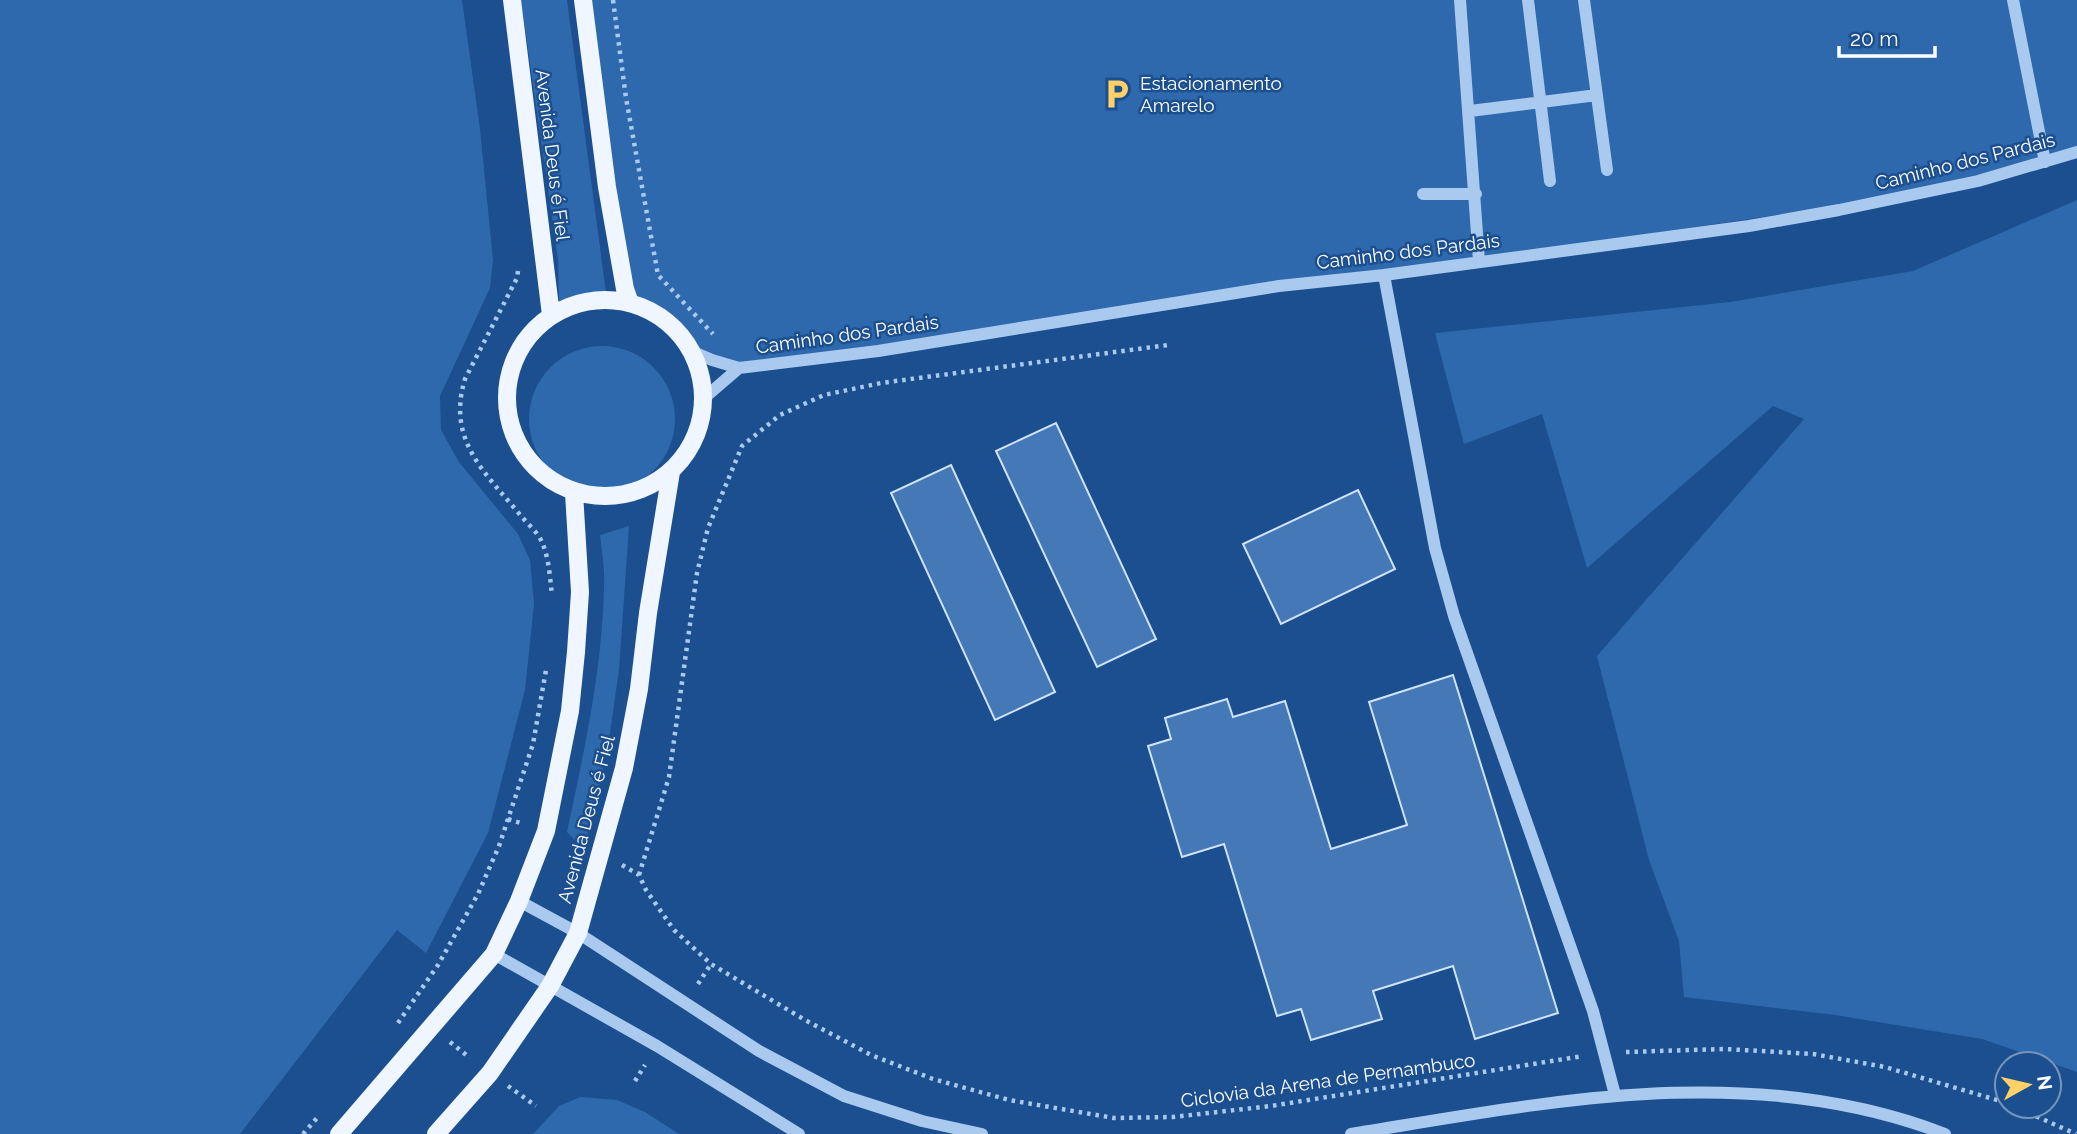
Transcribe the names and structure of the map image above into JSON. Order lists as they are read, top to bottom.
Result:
{
  "streets": {
    "main road": ["Avenida Deus é Fiel"],
    "street": ["Caminho dos Pardais"],
    "path": ["Ciclovia da Arena de Pernambuco"]
  },
  "crossings": [
    ["Avenida Deus é Fiel", "Caminho dos Pardais"]
  ],
  "places": {
    "parking": ["Estacionamento Amarelo"]
  },
  "scale_bar": "20 m",
  "north": "right"
}
